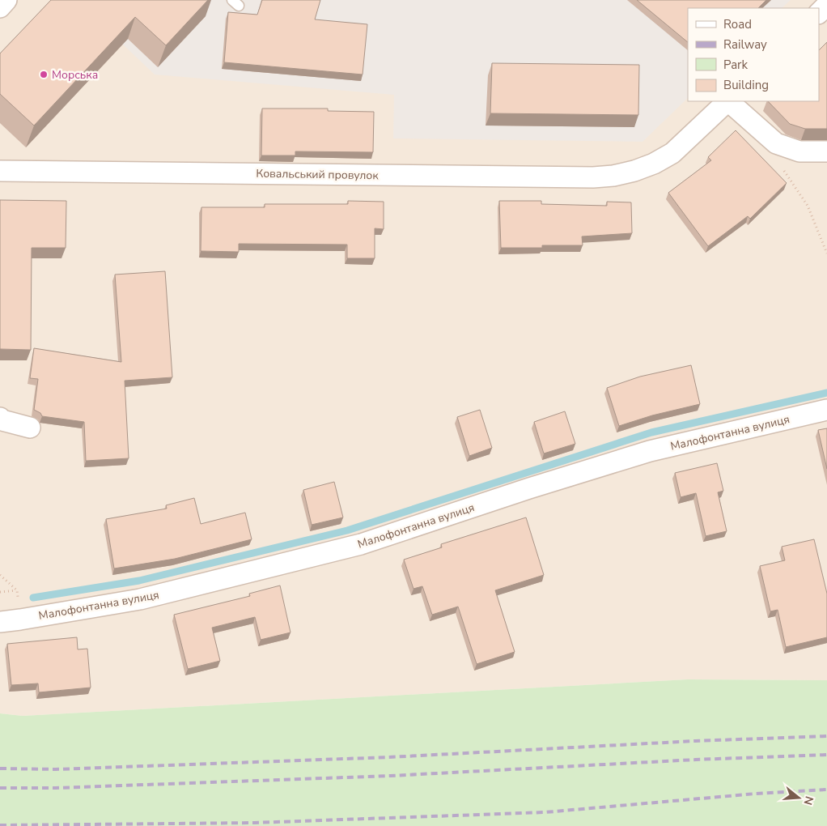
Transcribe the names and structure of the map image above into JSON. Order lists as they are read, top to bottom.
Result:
{
  "streets": {
    "street": ["Ковальський провулок", "Малофонтанна вулиця"]
  },
  "places": ["Морська"],
  "legend": [
    "Road",
    "Railway",
    "Park",
    "Building"
  ],
  "north": "right"
}
